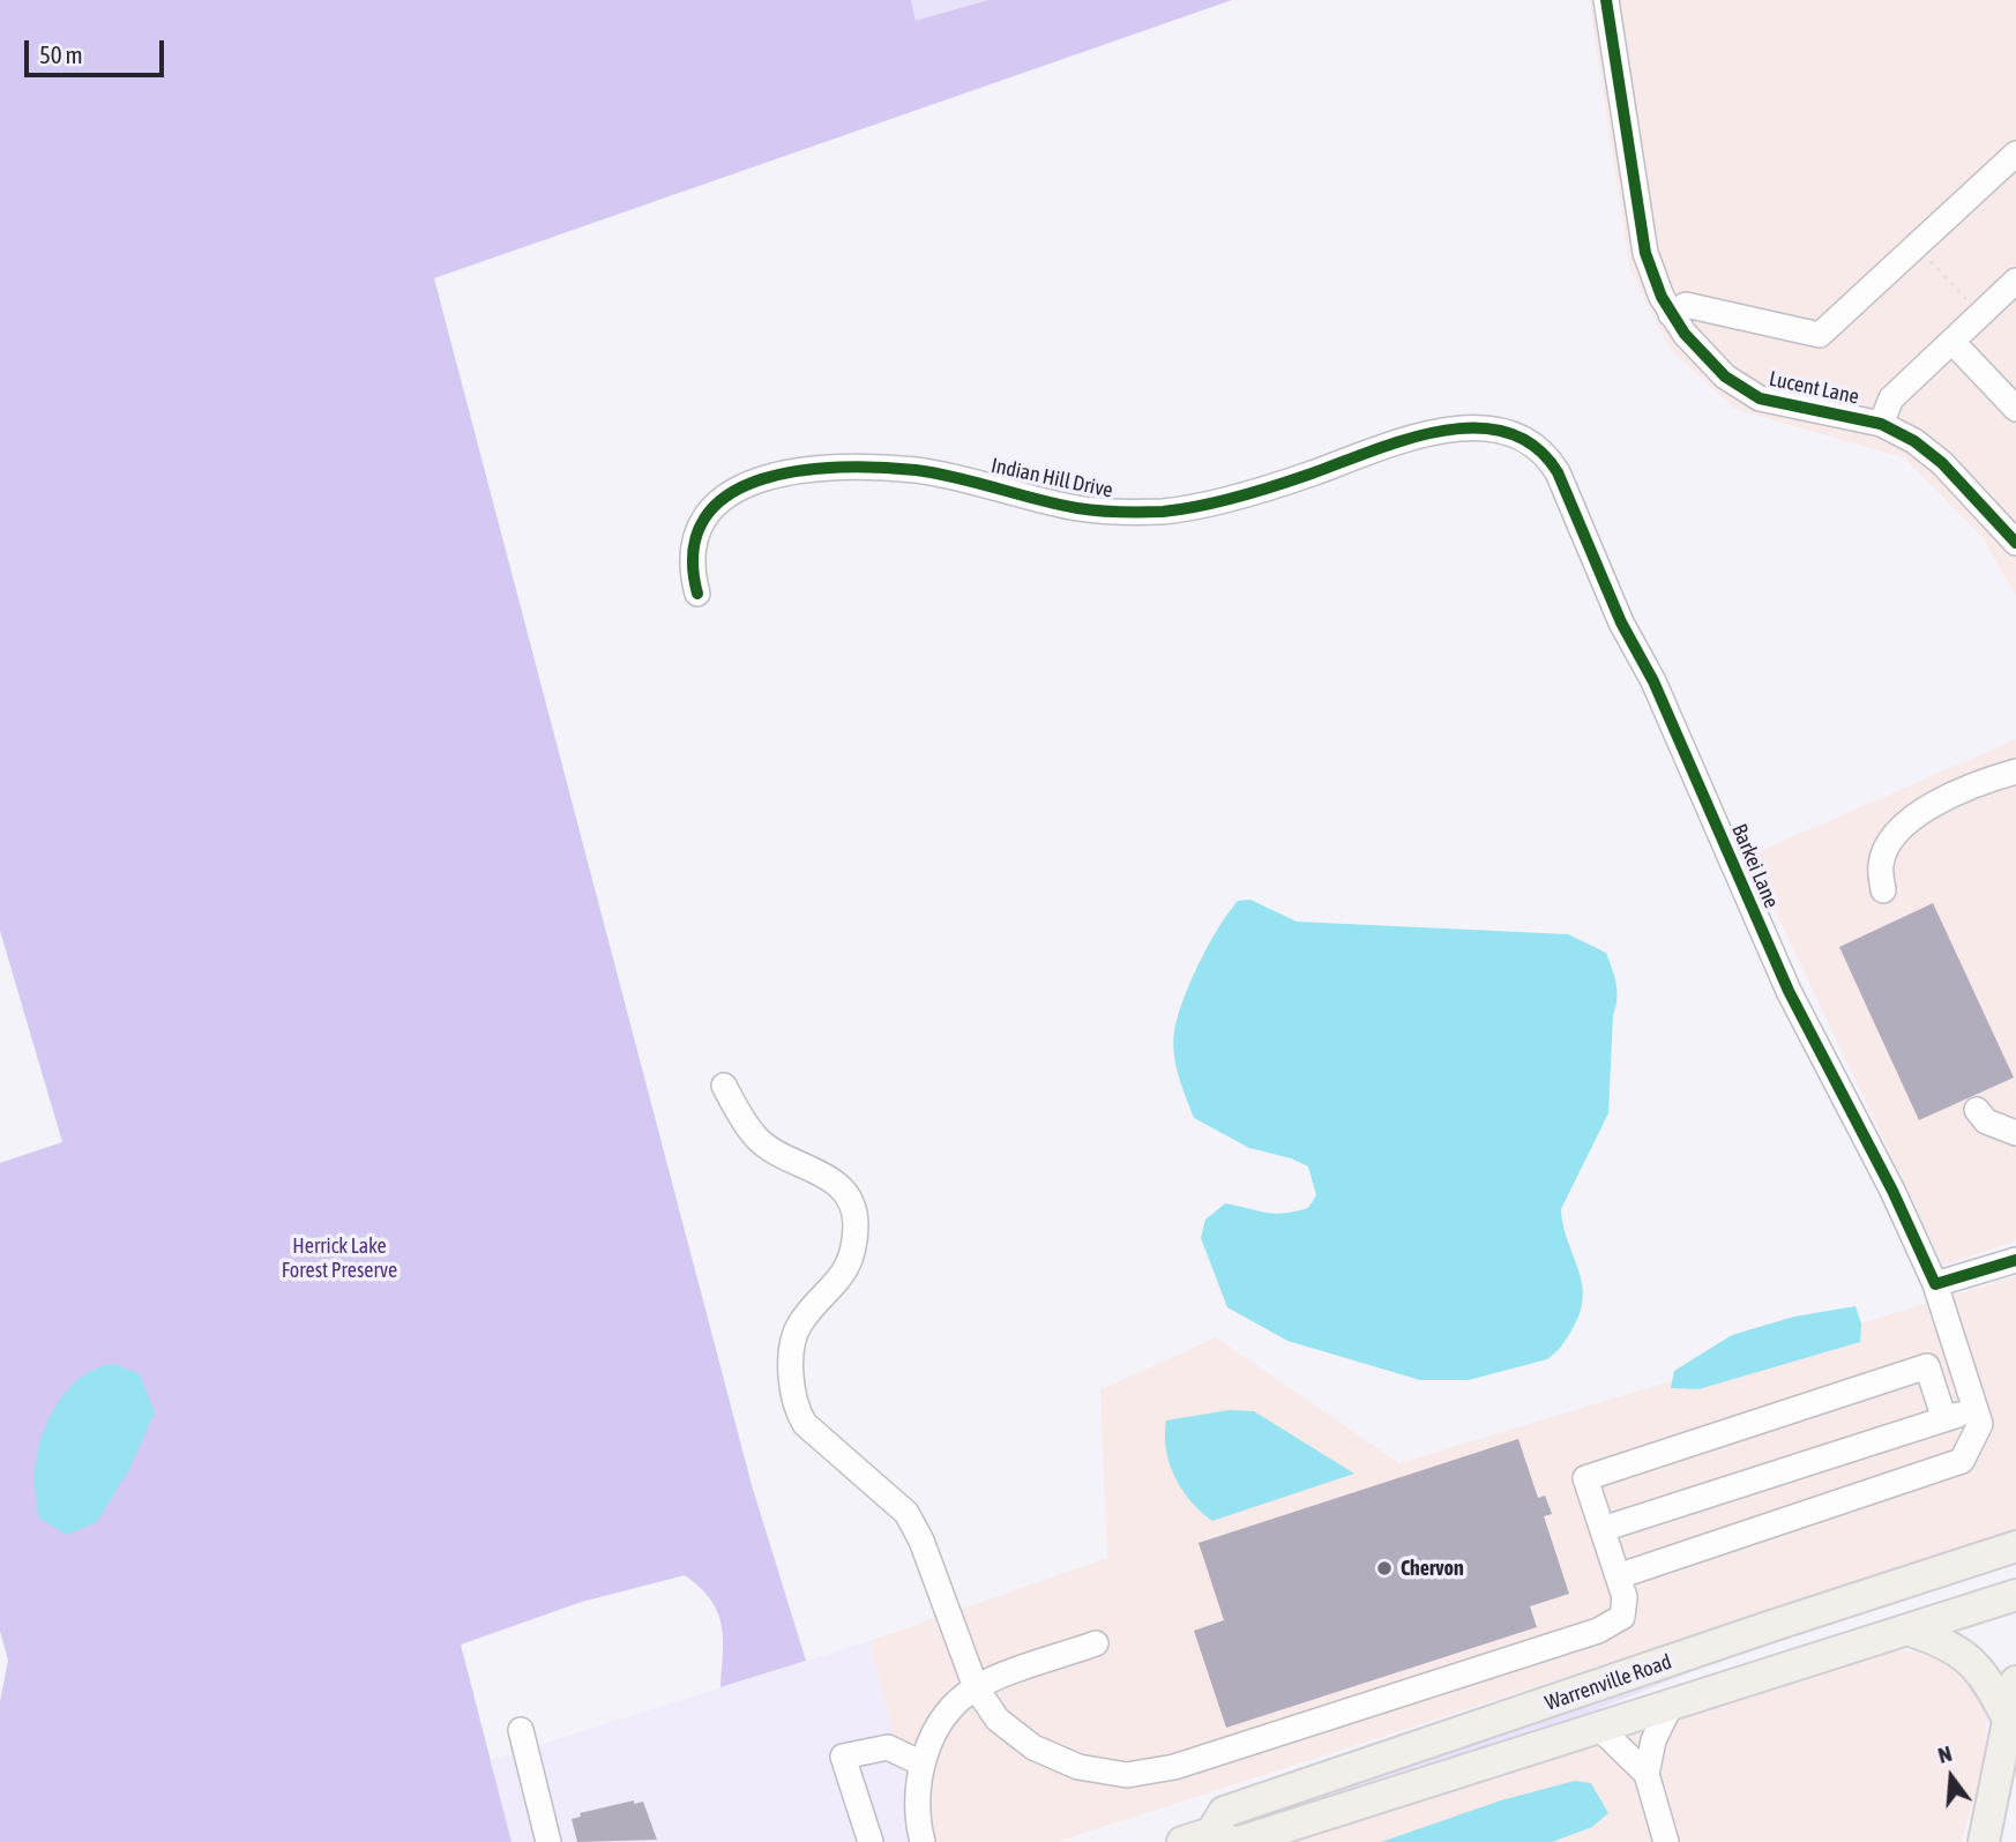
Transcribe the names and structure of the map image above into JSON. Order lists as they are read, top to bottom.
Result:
{
  "streets": {
    "main road": ["Warrenville Road"],
    "street": ["Lucent Lane", "Indian Hill Drive", "Barkei Lane"]
  },
  "crossings": [
    ["Indian Hill Drive", "Barkei Lane"]
  ],
  "parks": ["Herrick Lake Forest Preserve"],
  "places": ["Chervon"],
  "scale_bar": "50 m",
  "north": "top"
}
